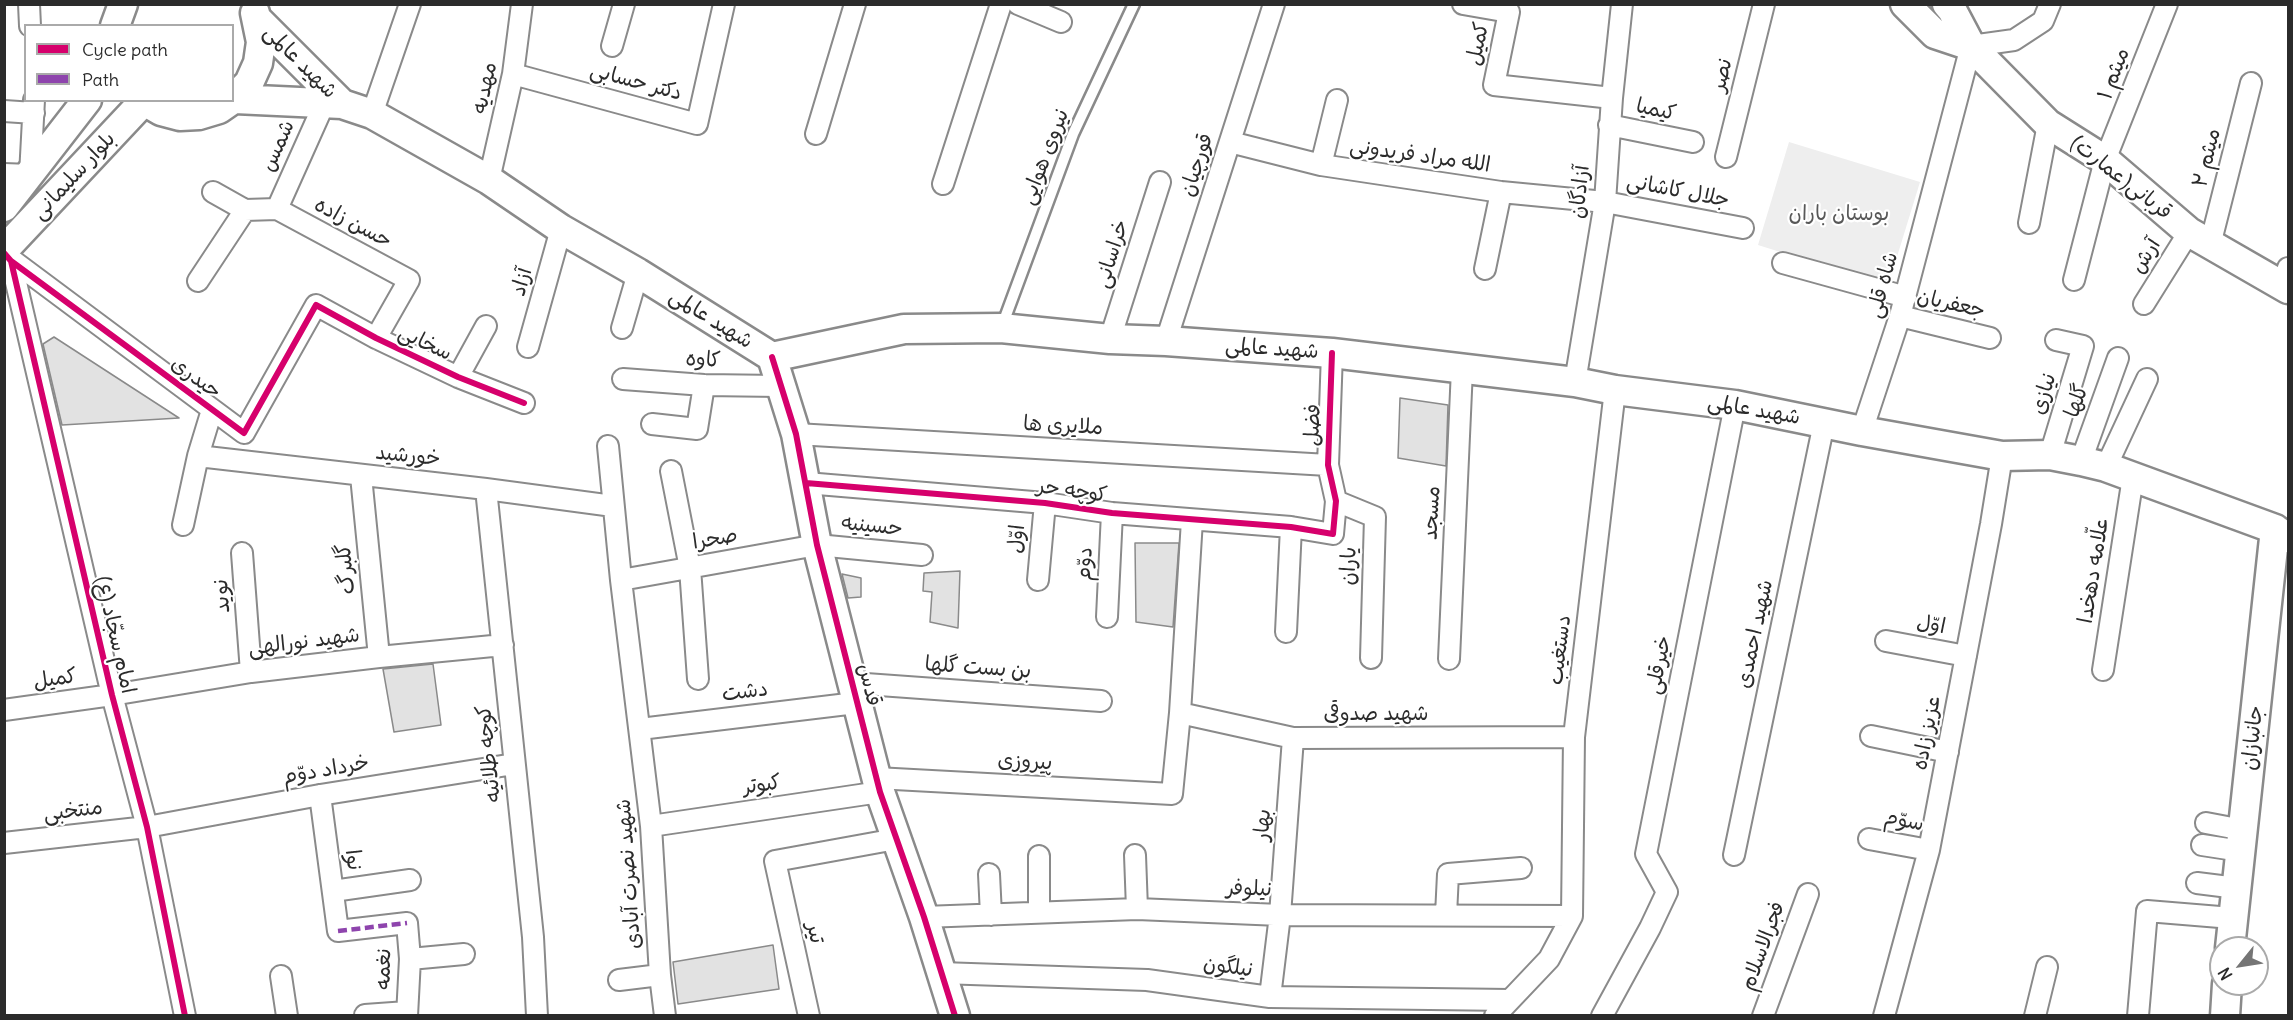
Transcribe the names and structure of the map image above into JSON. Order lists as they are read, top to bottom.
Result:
{
  "streets": {
    "main road": [
      "شهید عالمی",
      "بلوار سلیمانی",
      "(عمارت)قربانی",
      "قدس",
      "جانبازان"
    ],
    "street": [
      "کمیل",
      "میثم ۱",
      "نصر",
      "دکتر حسابی",
      "مهدیه",
      "کیمیا",
      "شمس",
      "الله مراد فریدونی",
      "میثم ۲",
      "قورچیان",
      "جلال کاشانی",
      "آزادگان",
      "حسن زاده",
      "خراسانی",
      "آرش",
      "آزاد",
      "شاه قلی",
      "جعفریان",
      "سخایی",
      "کاوه",
      "حیدری",
      "نیازی",
      "گلها",
      "فضل",
      "ملایری ها",
      "خورشید",
      "کوچه حر",
      "مسجد",
      "حسینیه",
      "صحرا",
      "اوّل",
      "دوّم",
      "یاران",
      "گلبرگ",
      "علّامه دهخدا",
      "نوید",
      "شهید احمدی",
      "امام سجّاد (ع)",
      "شهید نورالهی",
      "دستغیب",
      "خیرقلی",
      "بن بست گلها",
      "دشت",
      "شهید صدوقی",
      "عزیز زاده",
      "کوچه طلائیه",
      "پیروزی",
      "خرداد دوّم",
      "کبوتر",
      "منتخبی",
      "سوّم",
      "بهار",
      "نوا",
      "شهید نصرت آبادی",
      "نیلوفر",
      "تیر",
      "فجرالاسلام",
      "نیلگون",
      "نغمه"
    ],
    "lane": ["نیروی هوایی"]
  },
  "crossings": [
    ["کمیل", "آزادگان"],
    ["کمیل", "امام سجّاد (ع)"],
    ["کمیل", "شهید نورالهی"],
    ["شهید عالمی", "مهدیه"],
    ["شهید عالمی", "شمس"],
    ["شهید عالمی", "نیروی هوایی"],
    ["شهید عالمی", "قورچیان"],
    ["شهید عالمی", "آزادگان"],
    ["شهید عالمی", "خراسانی"],
    ["شهید عالمی", "آزاد"],
    ["شهید عالمی", "شاه قلی"],
    ["شهید عالمی", "نیازی"],
    ["شهید عالمی", "گلها"],
    ["شهید عالمی", "فضل"],
    ["شهید عالمی", "مسجد"],
    ["شهید عالمی", "علّامه دهخدا"],
    ["شهید عالمی", "شهید احمدی"],
    ["شهید عالمی", "دستغیب"],
    ["شهید عالمی", "خیرقلی"],
    ["شهید عالمی", "قدس"],
    ["شهید عالمی", "عزیز زاده"],
    ["شهید عالمی", "جانبازان"],
    ["میثم ۱", "(عمارت)قربانی"],
    ["دکتر حسابی", "مهدیه"],
    ["کیمیا", "آزادگان"],
    ["شمس", "حسن زاده"],
    ["الله مراد فریدونی", "قورچیان"],
    ["الله مراد فریدونی", "جلال کاشانی"],
    ["الله مراد فریدونی", "آزادگان"],
    ["میثم ۲", "(عمارت)قربانی"],
    ["میثم ۲", "آرش"],
    ["بلوار سلیمانی", "حیدری"],
    ["بلوار سلیمانی", "امام سجّاد (ع)"],
    ["(عمارت)قربانی", "آرش"],
    ["(عمارت)قربانی", "شاه قلی"],
    ["جلال کاشانی", "آزادگان"],
    ["حسن زاده", "سخایی"],
    ["شاه قلی", "جعفریان"],
    ["سخایی", "حیدری"],
    ["کاوه", "قدس"],
    ["حیدری", "امام سجّاد (ع)"],
    ["فضل", "ملایری ها"],
    ["فضل", "کوچه حر"],
    ["فضل", "یاران"],
    ["ملایری ها", "قدس"],
    ["خورشید", "گلبرگ"],
    ["خورشید", "کوچه طلائیه"],
    ["خورشید", "شهید نصرت آبادی"],
    ["کوچه حر", "اوّل"],
    ["کوچه حر", "دوّم"],
    ["کوچه حر", "قدس"],
    ["حسینیه", "صحرا"],
    ["حسینیه", "قدس"],
    ["صحرا", "قدس"],
    ["صحرا", "شهید نصرت آبادی"],
    ["اوّل", "عزیز زاده"],
    ["گلبرگ", "شهید نورالهی"],
    ["نوید", "شهید نورالهی"],
    ["امام سجّاد (ع)", "شهید نورالهی"],
    ["امام سجّاد (ع)", "خرداد دوّم"],
    ["امام سجّاد (ع)", "منتخبی"],
    ["شهید نورالهی", "کوچه طلائیه"],
    ["دستغیب", "شهید صدوقی"],
    ["دستغیب", "نیلوفر"],
    ["بن بست گلها", "قدس"],
    ["بن بست گلها", "دشت"],
    ["قدس", "دشت"],
    ["قدس", "پیروزی"],
    ["قدس", "کبوتر"],
    ["قدس", "نیلوفر"],
    ["قدس", "تیر"],
    ["قدس", "نیلگون"],
    ["دشت", "شهید نصرت آبادی"],
    ["شهید صدوقی", "پیروزی"],
    ["شهید صدوقی", "بهار"],
    ["عزیز زاده", "سوّم"],
    ["کوچه طلائیه", "خرداد دوّم"],
    ["پیروزی", "کبوتر"],
    ["خرداد دوّم", "منتخبی"],
    ["خرداد دوّم", "نوا"],
    ["کبوتر", "شهید نصرت آبادی"],
    ["بهار", "نیلوفر"],
    ["بهار", "نیلگون"],
    ["نوا", "نغمه"]
  ],
  "parks": ["بوستان باران"],
  "legend": ["Cycle path", "Path"],
  "north": "bottom left"
}
